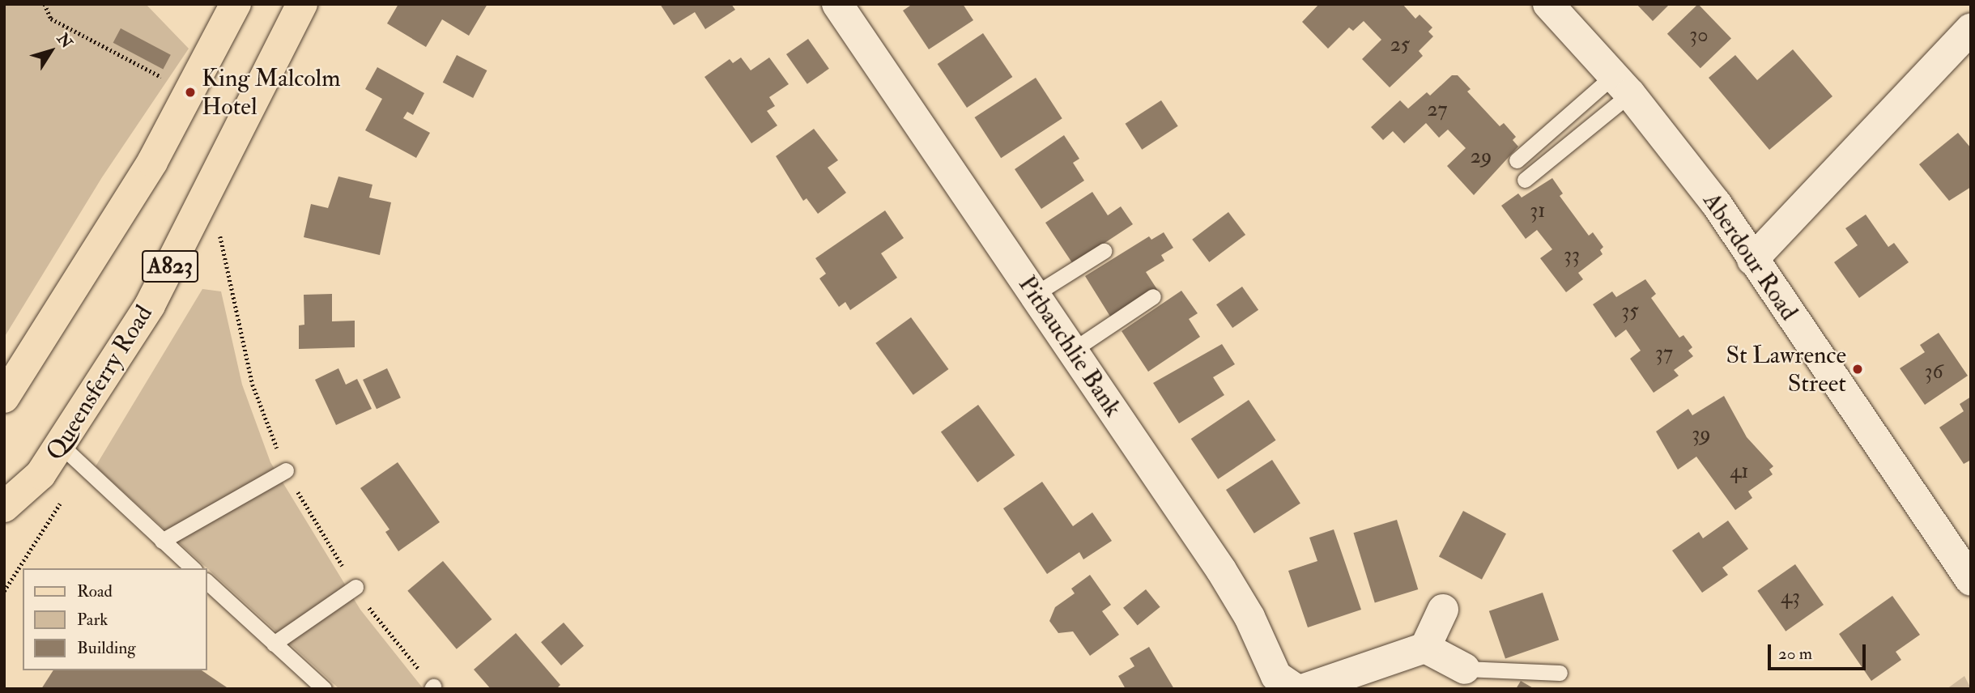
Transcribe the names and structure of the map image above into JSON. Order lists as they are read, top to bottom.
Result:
{
  "streets": {
    "main road": ["A823", "Queensferry Road"],
    "street": ["Aberdour Road", "Pitbauchlie Bank"]
  },
  "places": ["King Malcolm Hotel", "St Lawrence Street"],
  "house_numbers": [
    "30",
    "25",
    "27",
    "29",
    "31",
    "33",
    "35",
    "37",
    "36",
    "39",
    "41",
    "43"
  ],
  "legend": ["Road", "Park", "Building"],
  "scale_bar": "20 m",
  "north": "top right"
}
